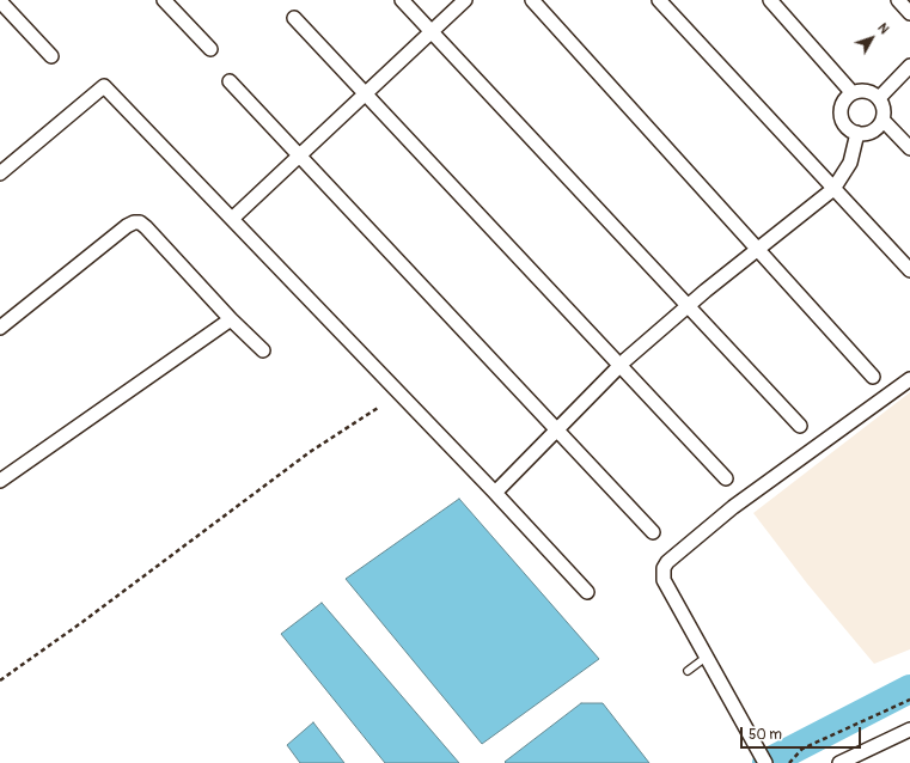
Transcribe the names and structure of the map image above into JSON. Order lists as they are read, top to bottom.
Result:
{
  "scale_bar": "50 m",
  "north": "top right"
}
